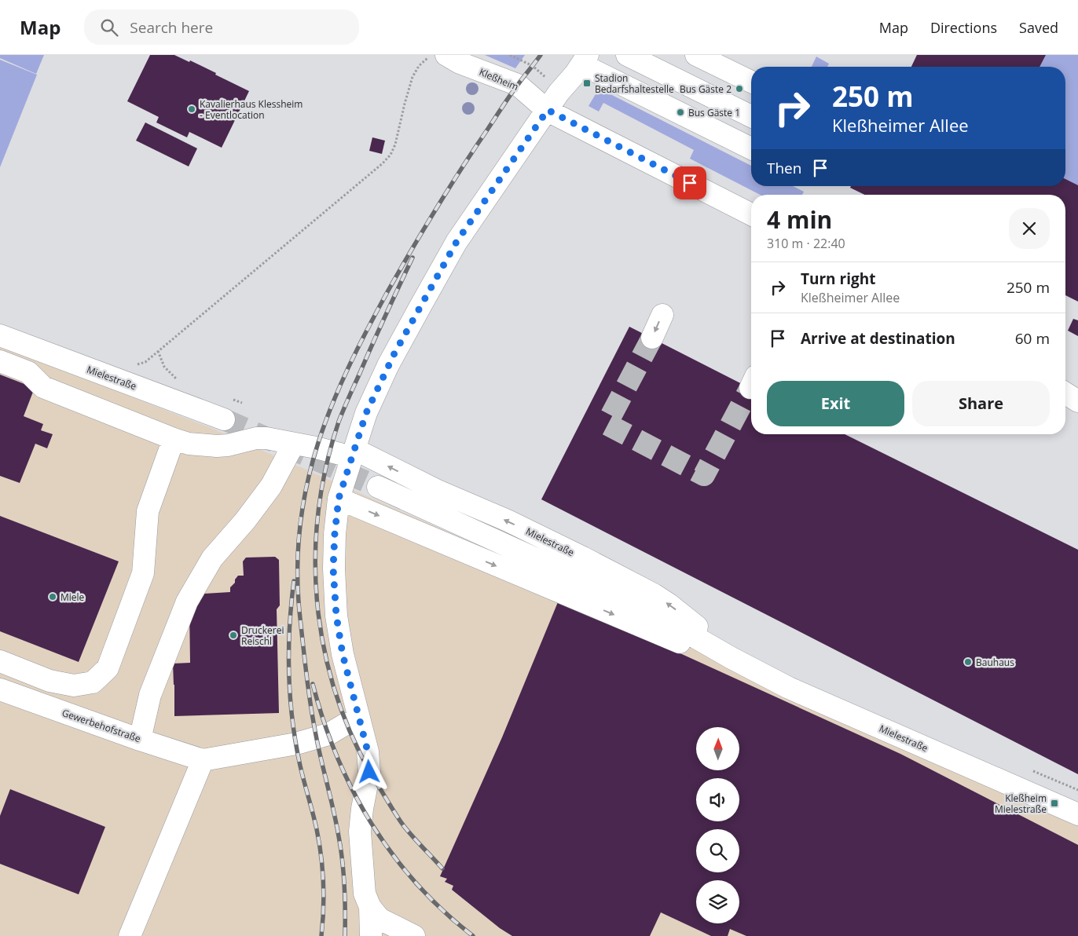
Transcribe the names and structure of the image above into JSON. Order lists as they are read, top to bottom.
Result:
{
  "streets": {
    "street": ["Kleßheim", "Mielestraße", "Gewerbehofstraße"]
  },
  "places": {
    "transit": ["Stadion Bedarfshaltestelle", "Kleßheim Mielestraße"],
    "other": [
      "Bus Gäste 2",
      "Kavalierhaus Klessheim - Eventlocation",
      "Bus Gäste 1",
      "Miele",
      "Druckerei Reischl",
      "Bauhaus"
    ]
  },
  "north": "top",
  "page": {
    "header": "Map",
    "search": "Search here",
    "nav": ["Map", "Directions", "Saved"],
    "turn": ["250 m", "Kleßheimer Allee"],
    "then": "Then",
    "heading": ["4 min", "310 m · 22:40"],
    "list": [
      {
        "name": "Turn right",
        "note": "Kleßheimer Allee",
        "value": "250 m"
      },
      {
        "name": "Arrive at destination",
        "value": "60 m"
      }
    ],
    "buttons": ["Exit", "Share"]
  }
}
